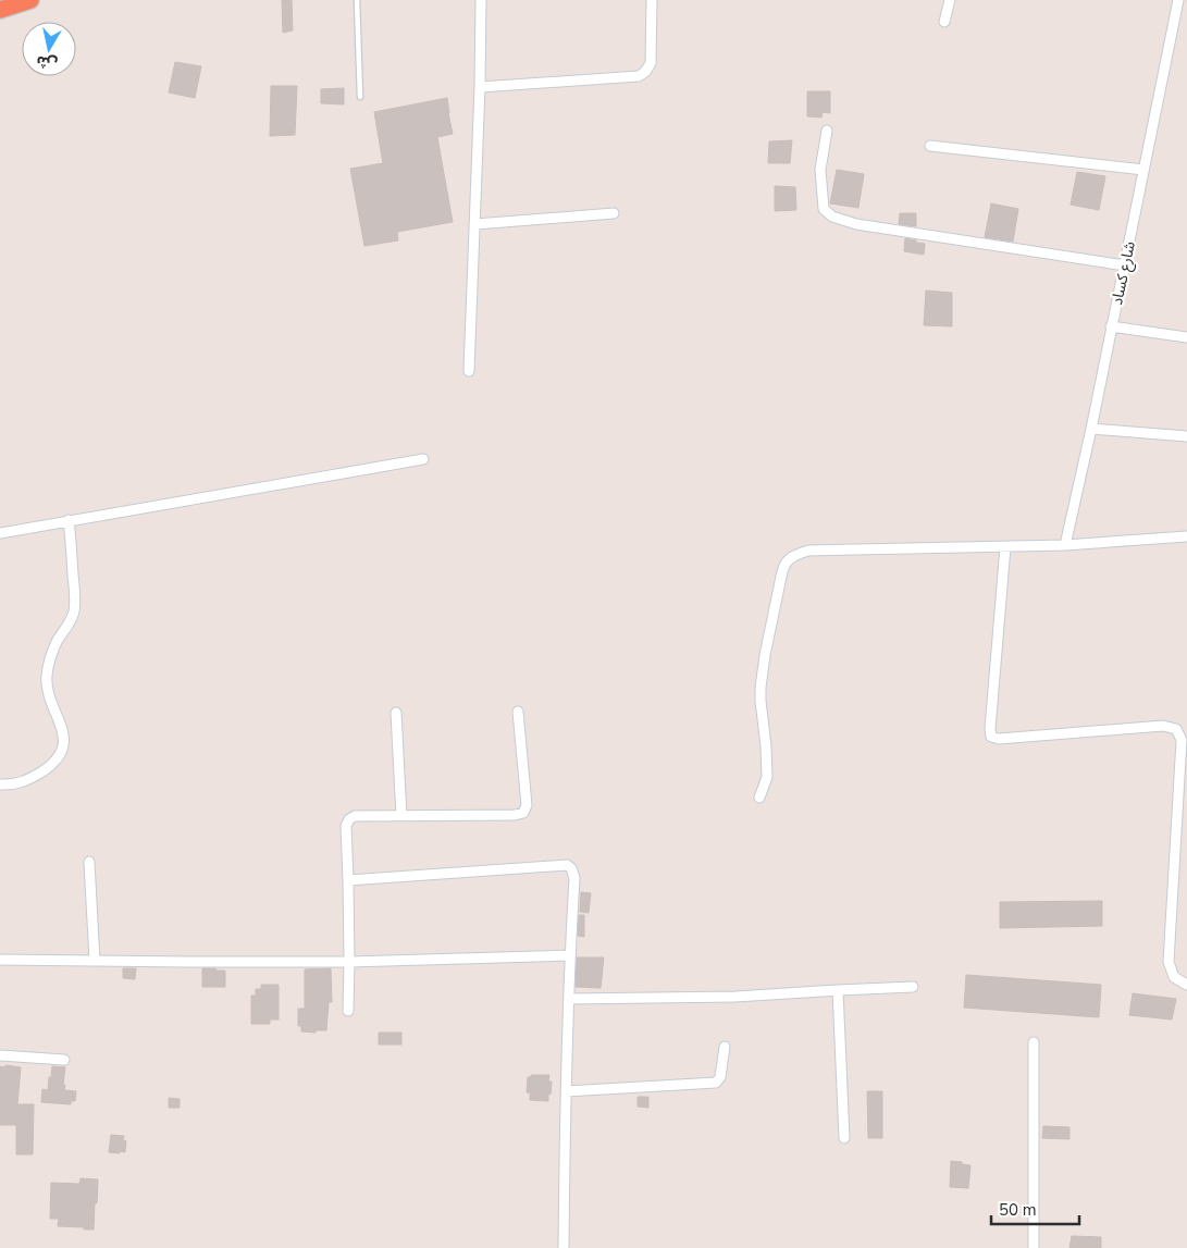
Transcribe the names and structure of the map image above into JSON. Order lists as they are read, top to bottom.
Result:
{
  "streets": {
    "street": ["شارع كساد"]
  },
  "scale_bar": "50 m",
  "north": "bottom"
}
